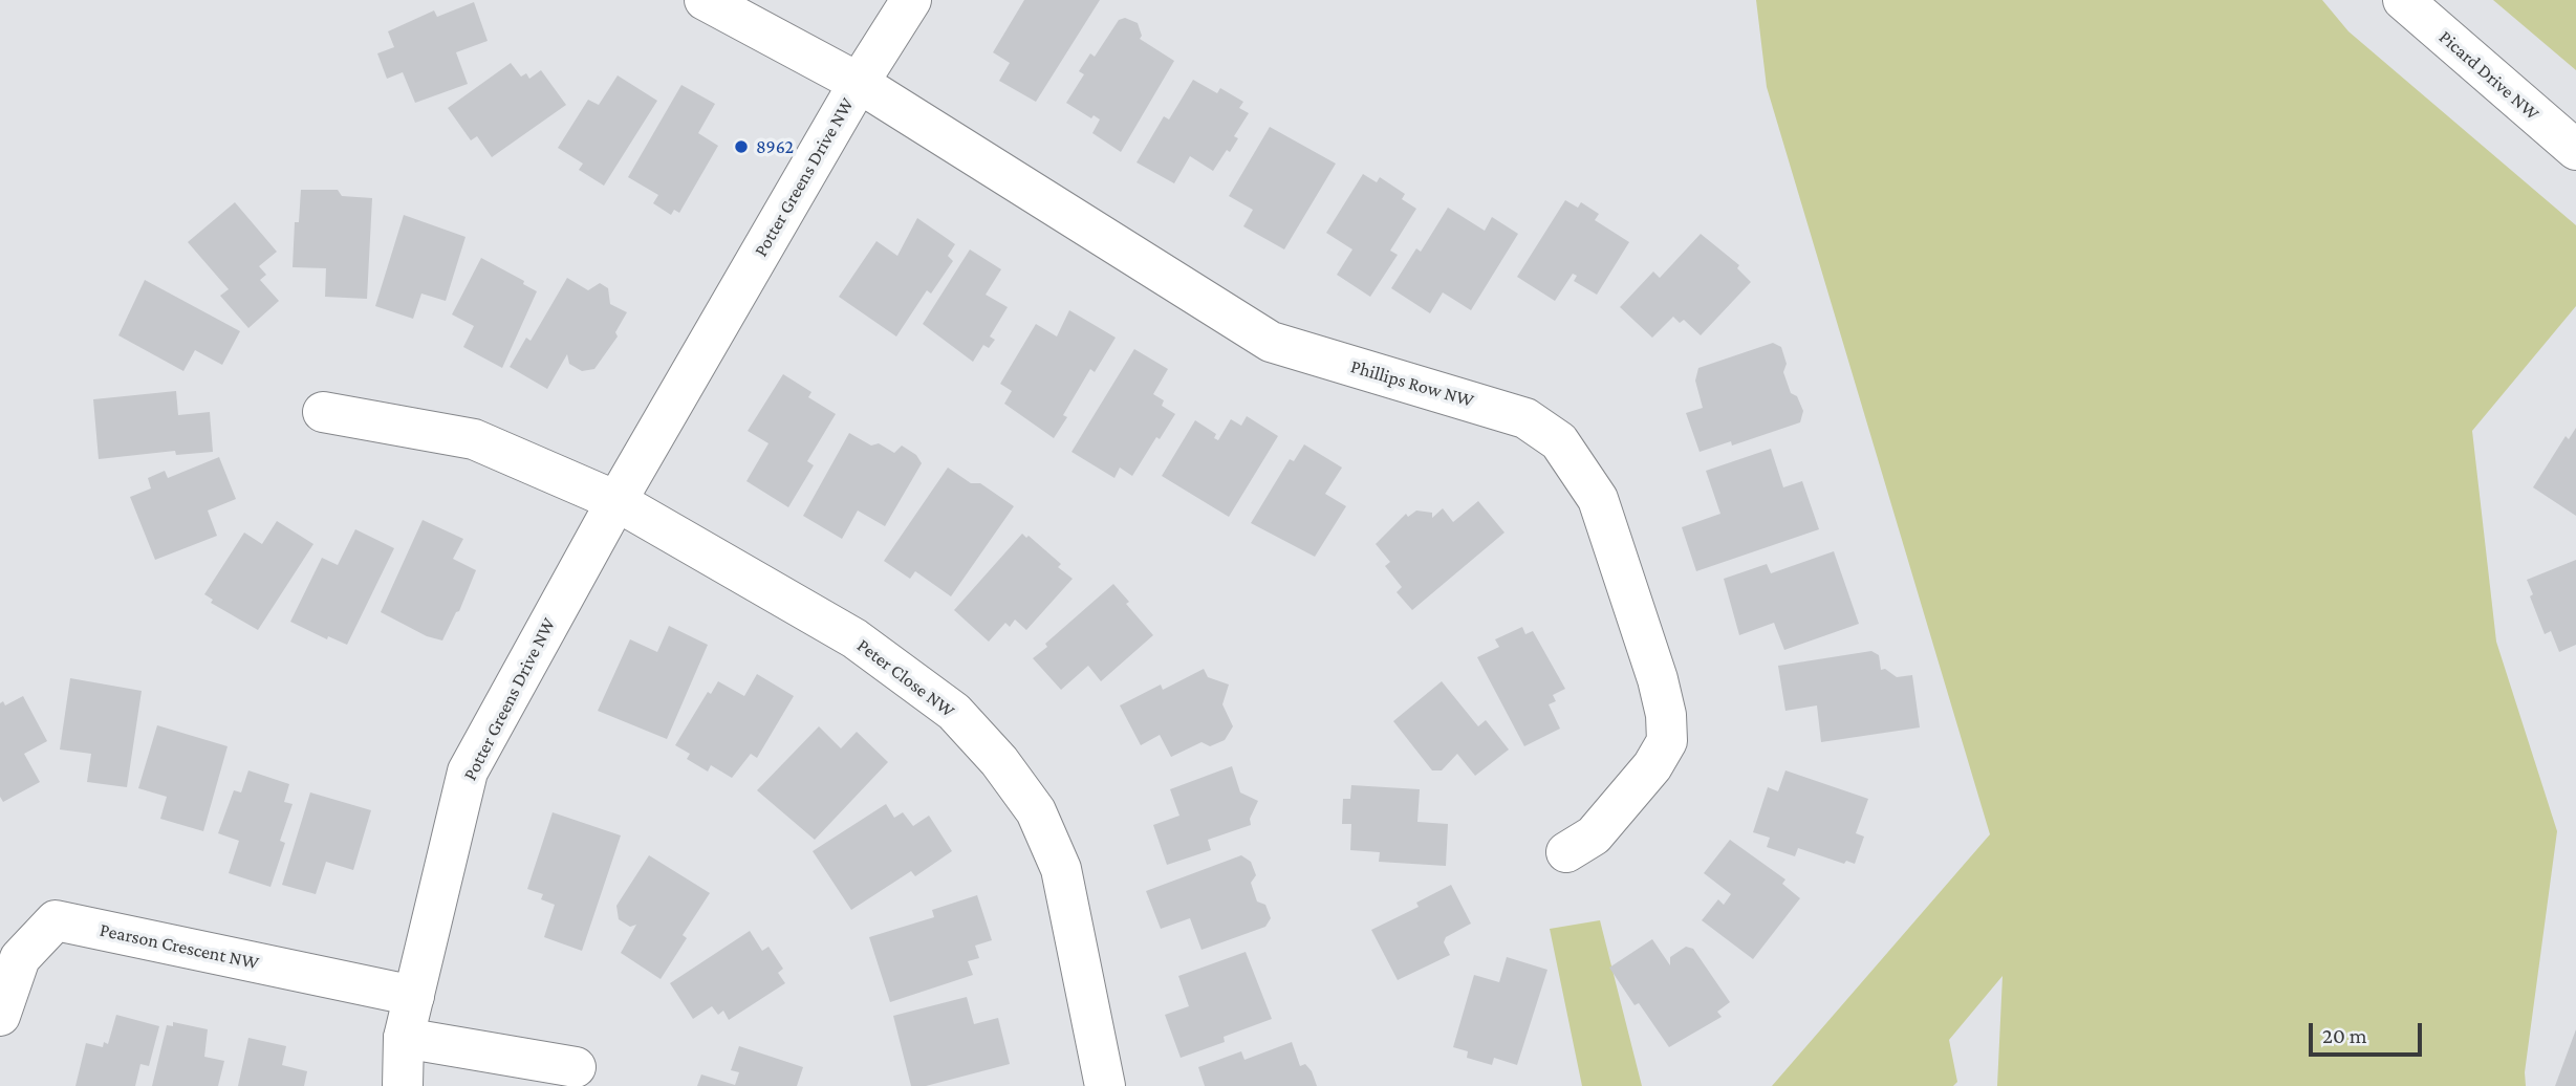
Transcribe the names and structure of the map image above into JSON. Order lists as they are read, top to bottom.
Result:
{
  "streets": {
    "street": [
      "Picard Drive NW",
      "Potter Greens Drive NW",
      "Phillips Row NW",
      "Peter Close NW",
      "Pearson Crescent NW"
    ]
  },
  "crossings": [
    ["Potter Greens Drive NW", "Phillips Row NW"],
    ["Potter Greens Drive NW", "Peter Close NW"],
    ["Potter Greens Drive NW", "Pearson Crescent NW"]
  ],
  "places": ["8962"],
  "scale_bar": "20 m"
}
